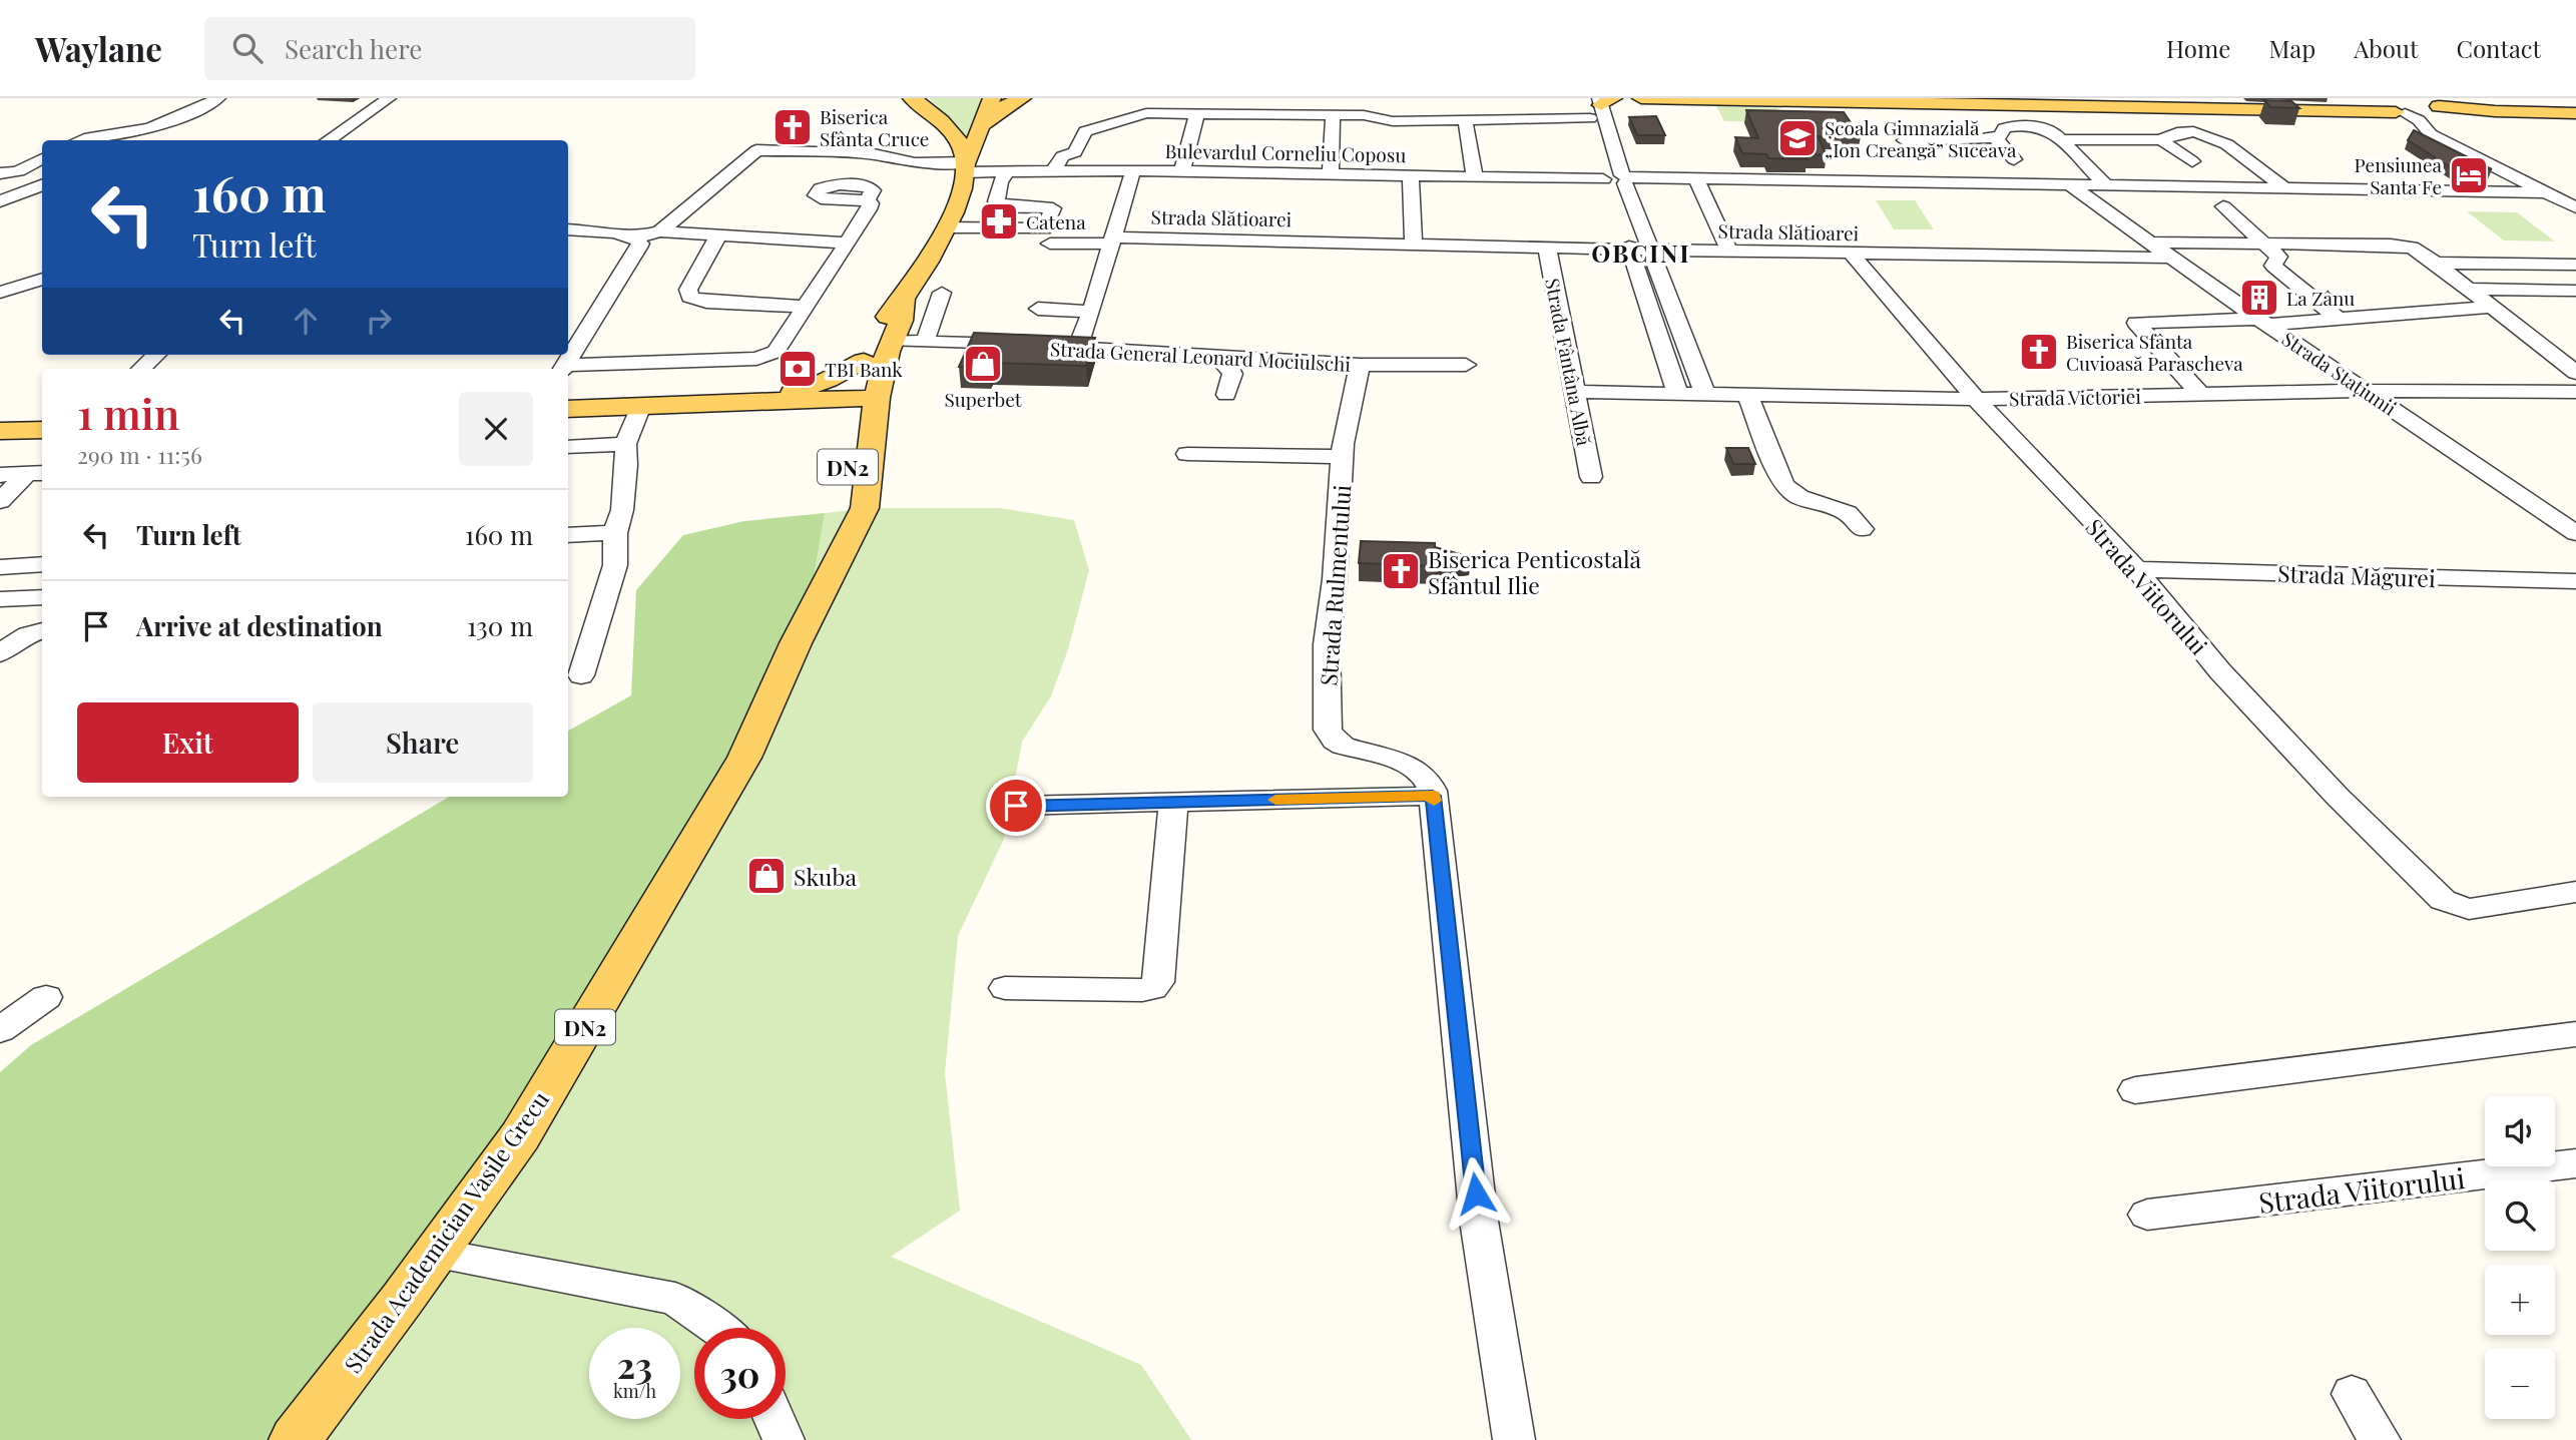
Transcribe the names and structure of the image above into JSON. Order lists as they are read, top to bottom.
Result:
{
  "streets": {
    "main road": ["DN2", "Strada Academician Vasile Grecu"],
    "street": [
      "Bulevardul Corneliu Coposu",
      "Strada Slătioarei",
      "Strada General Leonard Mociulschi",
      "Strada Fântâna Albă",
      "Strada Stațiunii",
      "Strada Victoriei",
      "Strada Măgurei",
      "Strada Rulmentului",
      "Strada Viitorului"
    ]
  },
  "crossings": [
    ["Bulevardul Corneliu Coposu", "Strada Stațiunii"],
    ["Bulevardul Corneliu Coposu", "DN2"],
    ["Strada Slătioarei", "Strada Fântâna Albă"],
    ["Strada Slătioarei", "Strada Stațiunii"],
    ["Strada Slătioarei", "Strada Viitorului"],
    ["Strada General Leonard Mociulschi", "DN2"],
    ["Strada General Leonard Mociulschi", "Strada Rulmentului"],
    ["Strada Fântâna Albă", "Strada Victoriei"],
    ["Strada Stațiunii", "Strada Victoriei"],
    ["Strada Victoriei", "Strada Viitorului"],
    ["DN2", "Strada Academician Vasile Grecu"],
    ["Strada Măgurei", "Strada Viitorului"]
  ],
  "districts": ["OBCINI"],
  "places": {
    "church": ["Biserica Sfânta Cruce", "Biserica Sfânta Cuvioasă Parascheva", "Biserica Penticostală Sfântul Ilie"],
    "school or university": ["Școala Gimnazială „Ion Creangă” Suceava"],
    "hotel": ["Pensiunea Santa Fe"],
    "pharmacy": ["Catena"],
    "building": ["La Zânu"],
    "shop": ["Superbet", "Skuba"],
    "bank": ["TBI Bank"]
  },
  "page": {
    "header": "Waylane",
    "search": "Search here",
    "nav": [
      "Home",
      "Map",
      "About",
      "Contact"
    ],
    "turn": ["160 m", "Turn left"],
    "heading": ["1 min", "290 m · 11:56"],
    "list": [
      {
        "name": "Turn left",
        "value": "160 m"
      },
      {
        "name": "Arrive at destination",
        "value": "130 m"
      }
    ],
    "buttons": ["Exit", "Share"],
    "map_buttons": ["+", "−"],
    "speed": "23 km/h",
    "limit": "30"
  }
}
